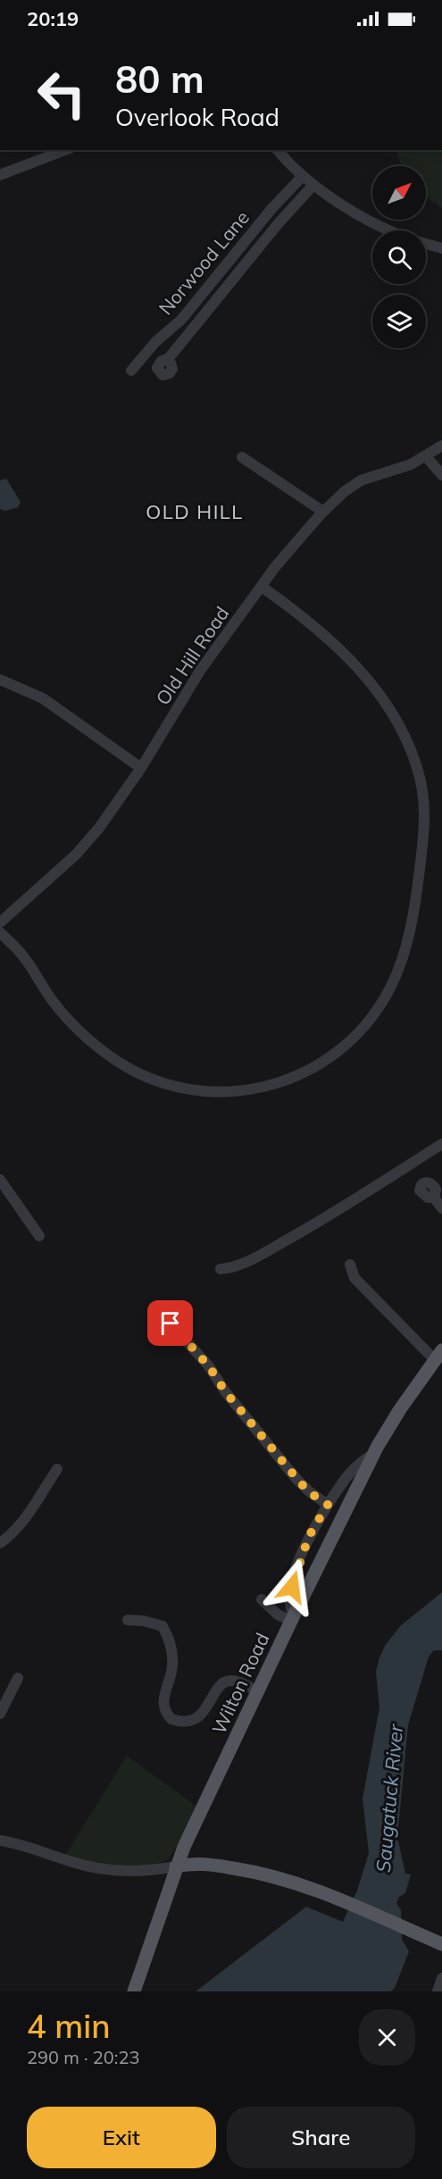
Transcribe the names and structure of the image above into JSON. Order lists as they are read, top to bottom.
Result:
{
  "streets": {
    "main road": ["Wilton Road"],
    "street": ["Norwood Lane", "Old Hill Road"]
  },
  "districts": ["OLD HILL"],
  "water": ["Saugatuck River"],
  "north": "top right",
  "page": {
    "status": "20:19",
    "turn": ["80 m", "Overlook Road"],
    "heading": ["4 min", "290 m · 20:23"],
    "buttons": ["Exit", "Share"]
  }
}
